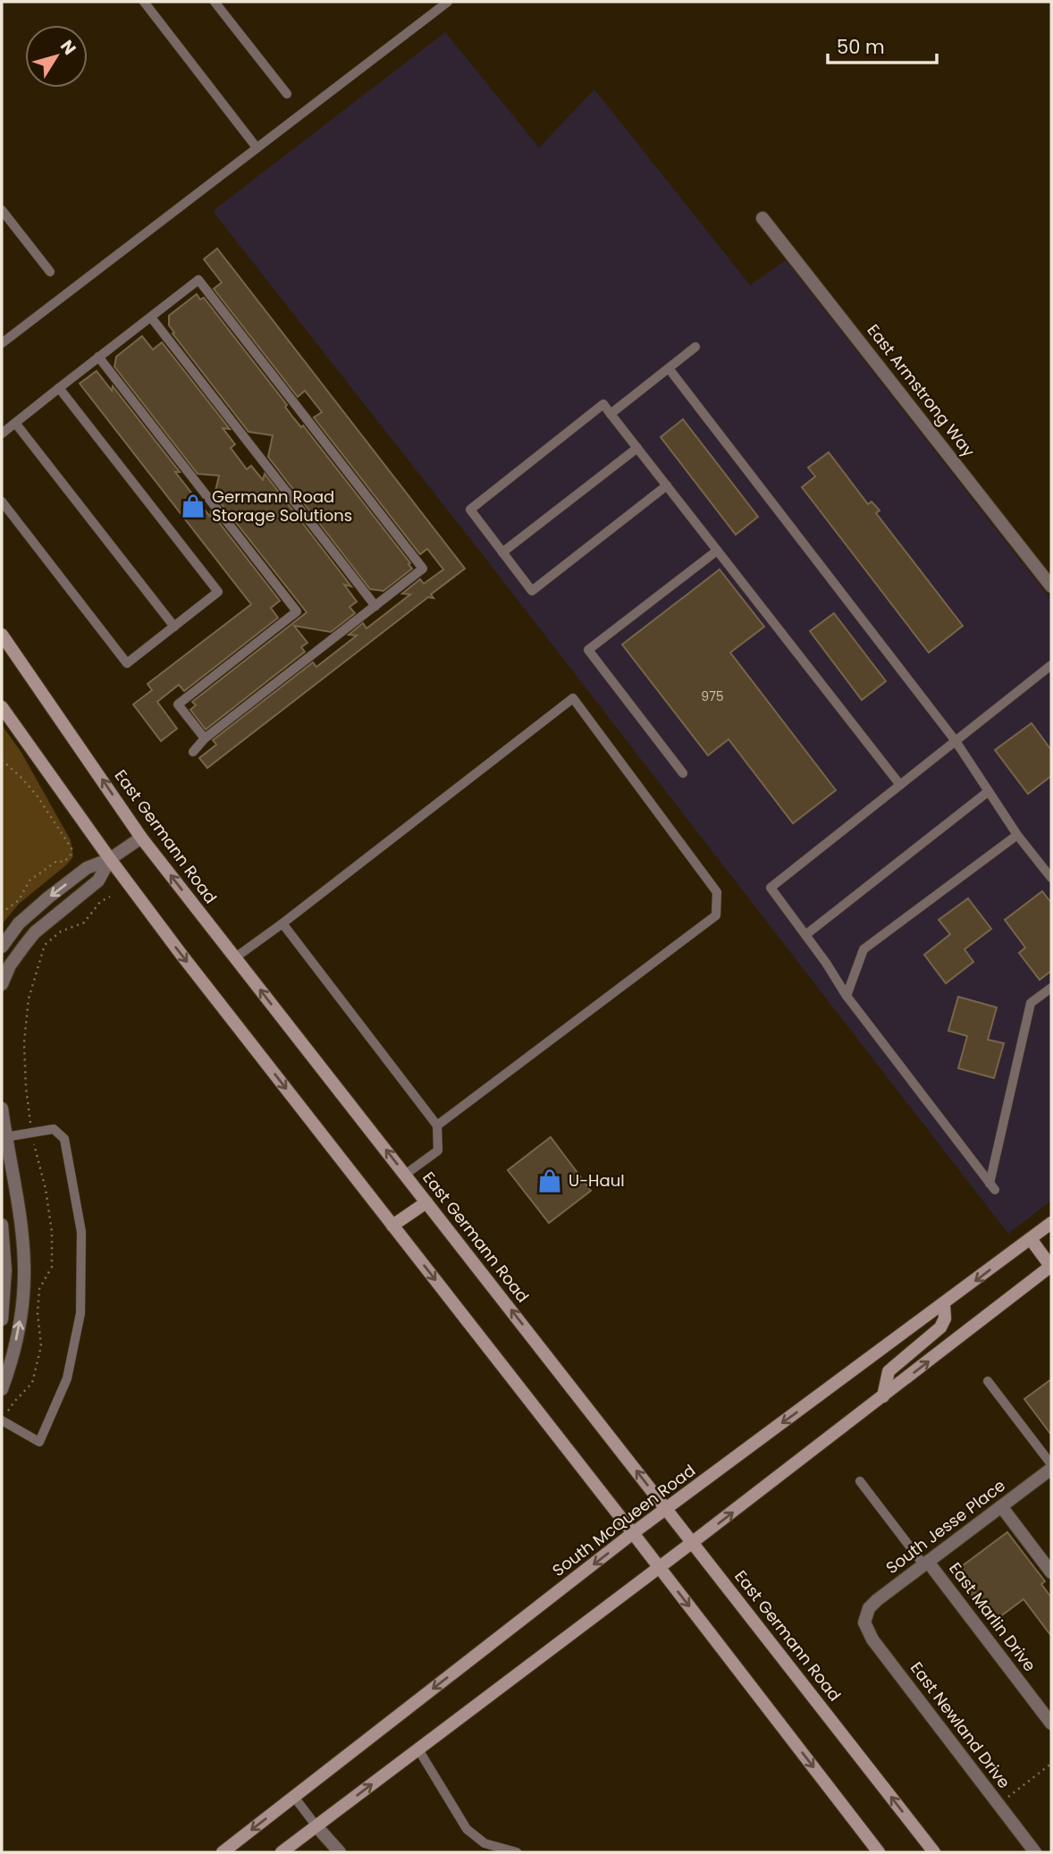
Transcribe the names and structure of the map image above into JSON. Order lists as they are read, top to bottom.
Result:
{
  "streets": {
    "main road": ["East Germann Road", "South McQueen Road"],
    "street": [
      "East Armstrong Way",
      "South Jesse Place",
      "East Marlin Drive",
      "East Newland Drive"
    ]
  },
  "crossings": [
    ["East Germann Road", "South McQueen Road"],
    ["South Jesse Place", "East Marlin Drive"],
    ["South Jesse Place", "East Newland Drive"]
  ],
  "places": {
    "shop": ["Germann Road Storage Solutions", "U-Haul"]
  },
  "house_numbers": ["975"],
  "scale_bar": "50 m",
  "north": "top right"
}
